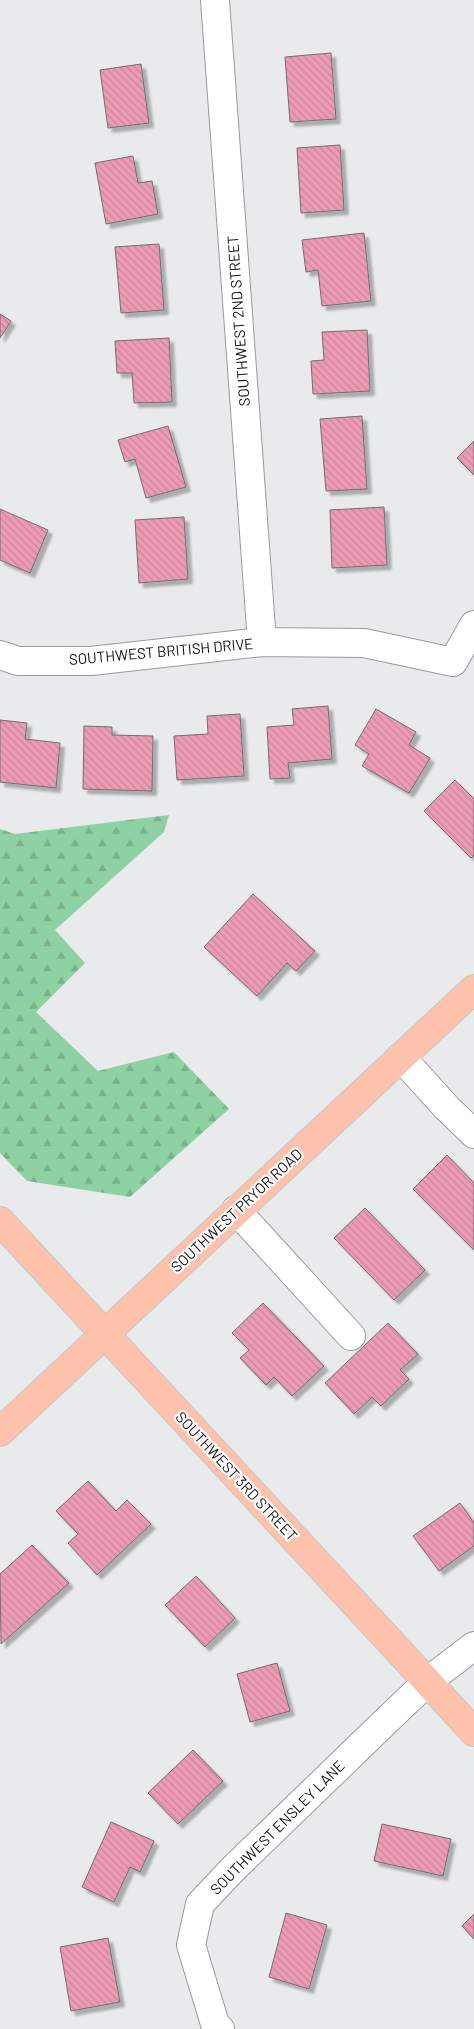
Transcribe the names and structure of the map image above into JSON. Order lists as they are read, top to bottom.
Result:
{
  "streets": {
    "main road": ["SOUTHWEST PRYOR ROAD", "SOUTHWEST 3RD STREET"],
    "street": ["SOUTHWEST 2ND STREET", "SOUTHWEST BRITISH DRIVE", "SOUTHWEST ENSLEY LANE"]
  },
  "crossings": [
    ["SOUTHWEST 2ND STREET", "SOUTHWEST BRITISH DRIVE"],
    ["SOUTHWEST PRYOR ROAD", "SOUTHWEST 3RD STREET"],
    ["SOUTHWEST 3RD STREET", "SOUTHWEST ENSLEY LANE"]
  ]
}
